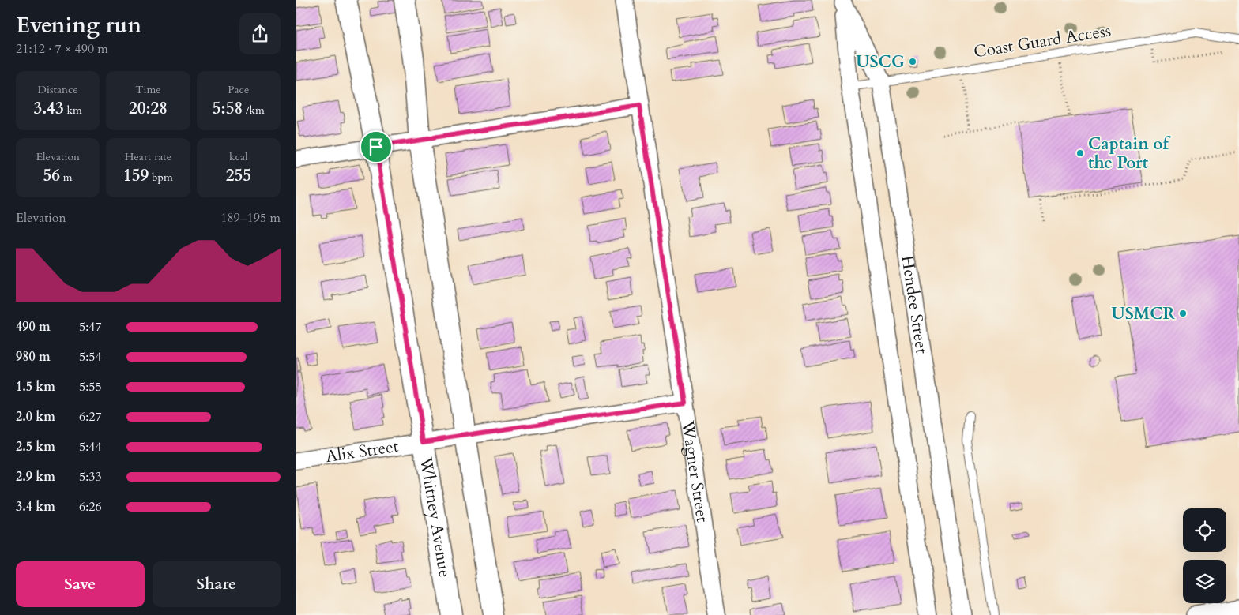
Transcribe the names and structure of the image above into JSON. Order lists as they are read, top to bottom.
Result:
{
  "streets": {
    "street": [
      "Hendee Street",
      "Alix Street",
      "Wagner Street",
      "Whitney Avenue"
    ],
    "lane": ["Coast Guard Access"]
  },
  "crossings": [
    ["Coast Guard Access", "Hendee Street"],
    ["Alix Street", "Wagner Street"],
    ["Alix Street", "Whitney Avenue"]
  ],
  "places": ["USCG", "Captain of the Port", "USMCR"],
  "page": {
    "heading": ["Evening run", "21:12 · 7 × 490 m"],
    "stats": [
      ["Distance", "3.43 km"],
      ["Time", "20:28"],
      ["Pace", "5:58 /km"],
      ["Elevation", "56 m"],
      ["Heart rate", "159 bpm"],
      ["kcal", "255"]
    ],
    "chart": ["Elevation", "189–195 m"],
    "list": [
      {
        "name": "490 m",
        "note": "5:47"
      },
      {
        "name": "980 m",
        "note": "5:54"
      },
      {
        "name": "1.5 km",
        "note": "5:55"
      },
      {
        "name": "2.0 km",
        "note": "6:27"
      },
      {
        "name": "2.5 km",
        "note": "5:44"
      },
      {
        "name": "2.9 km",
        "note": "5:33"
      },
      {
        "name": "3.4 km",
        "note": "6:26"
      }
    ],
    "buttons": ["Save", "Share"]
  }
}
